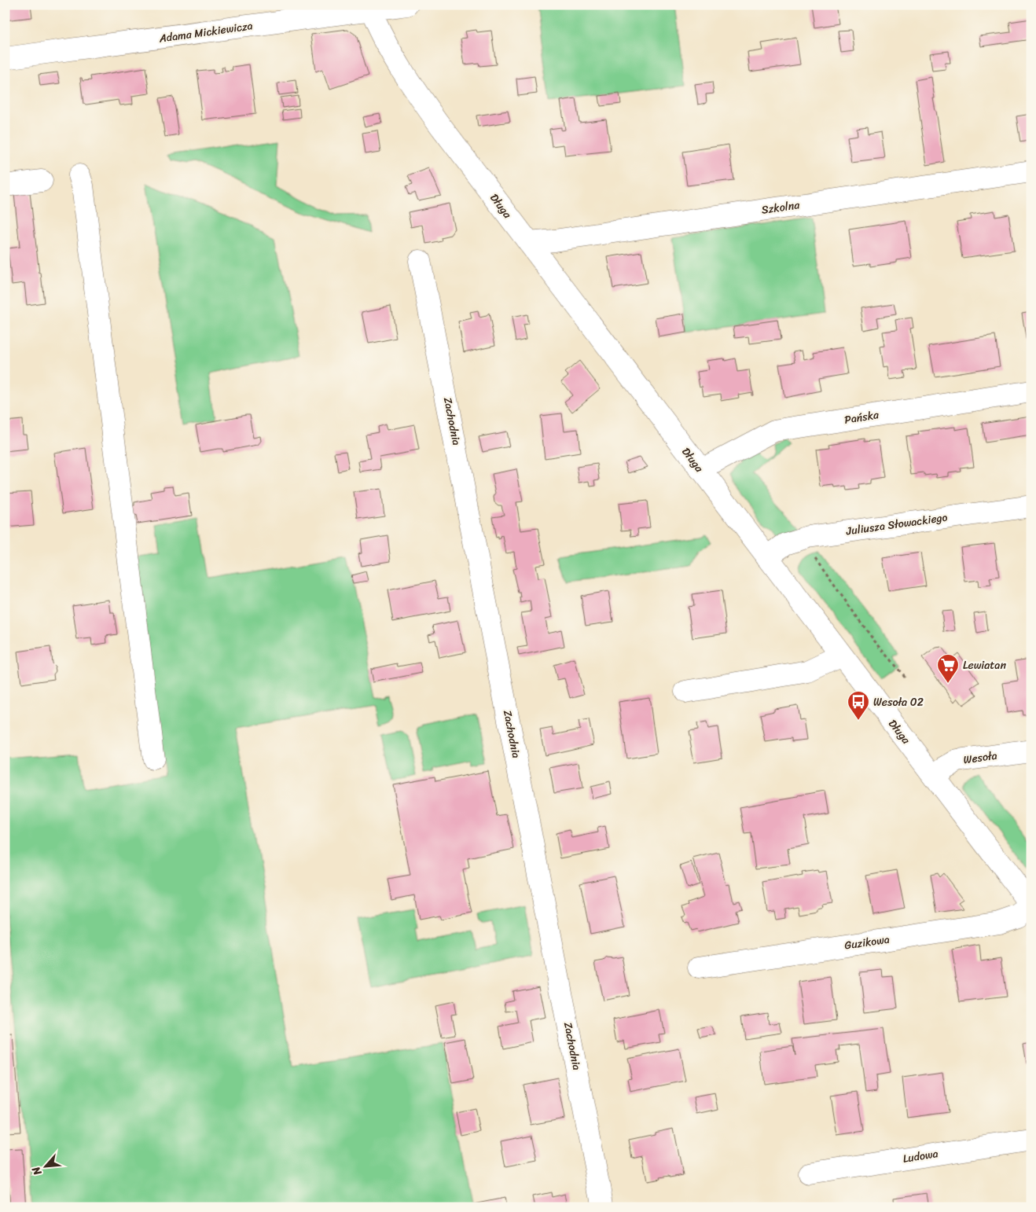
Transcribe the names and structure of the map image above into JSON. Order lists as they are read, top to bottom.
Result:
{
  "streets": {
    "street": [
      "Adama Mickiewicza",
      "Długa",
      "Szkolna",
      "Pańska",
      "Zachodnia",
      "Juliusza Słowackiego",
      "Wesoła",
      "Guzikowa",
      "Ludowa"
    ]
  },
  "crossings": [
    ["Adama Mickiewicza", "Długa"],
    ["Długa", "Szkolna"],
    ["Długa", "Pańska"],
    ["Długa", "Juliusza Słowackiego"],
    ["Długa", "Wesoła"],
    ["Długa", "Guzikowa"]
  ],
  "places": {
    "supermarket": ["Lewiatan"],
    "bus stop": ["Wesoła 02"]
  },
  "north": "bottom left"
}
